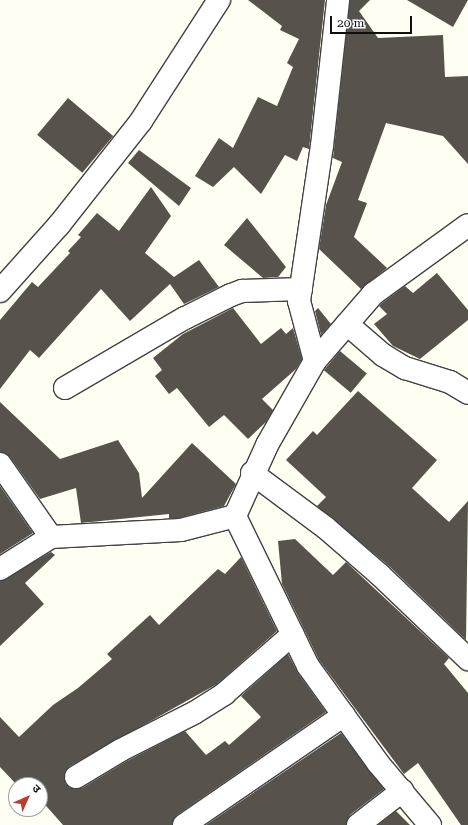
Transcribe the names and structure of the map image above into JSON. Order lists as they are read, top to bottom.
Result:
{
  "scale_bar": "20 m",
  "north": "top right"
}
